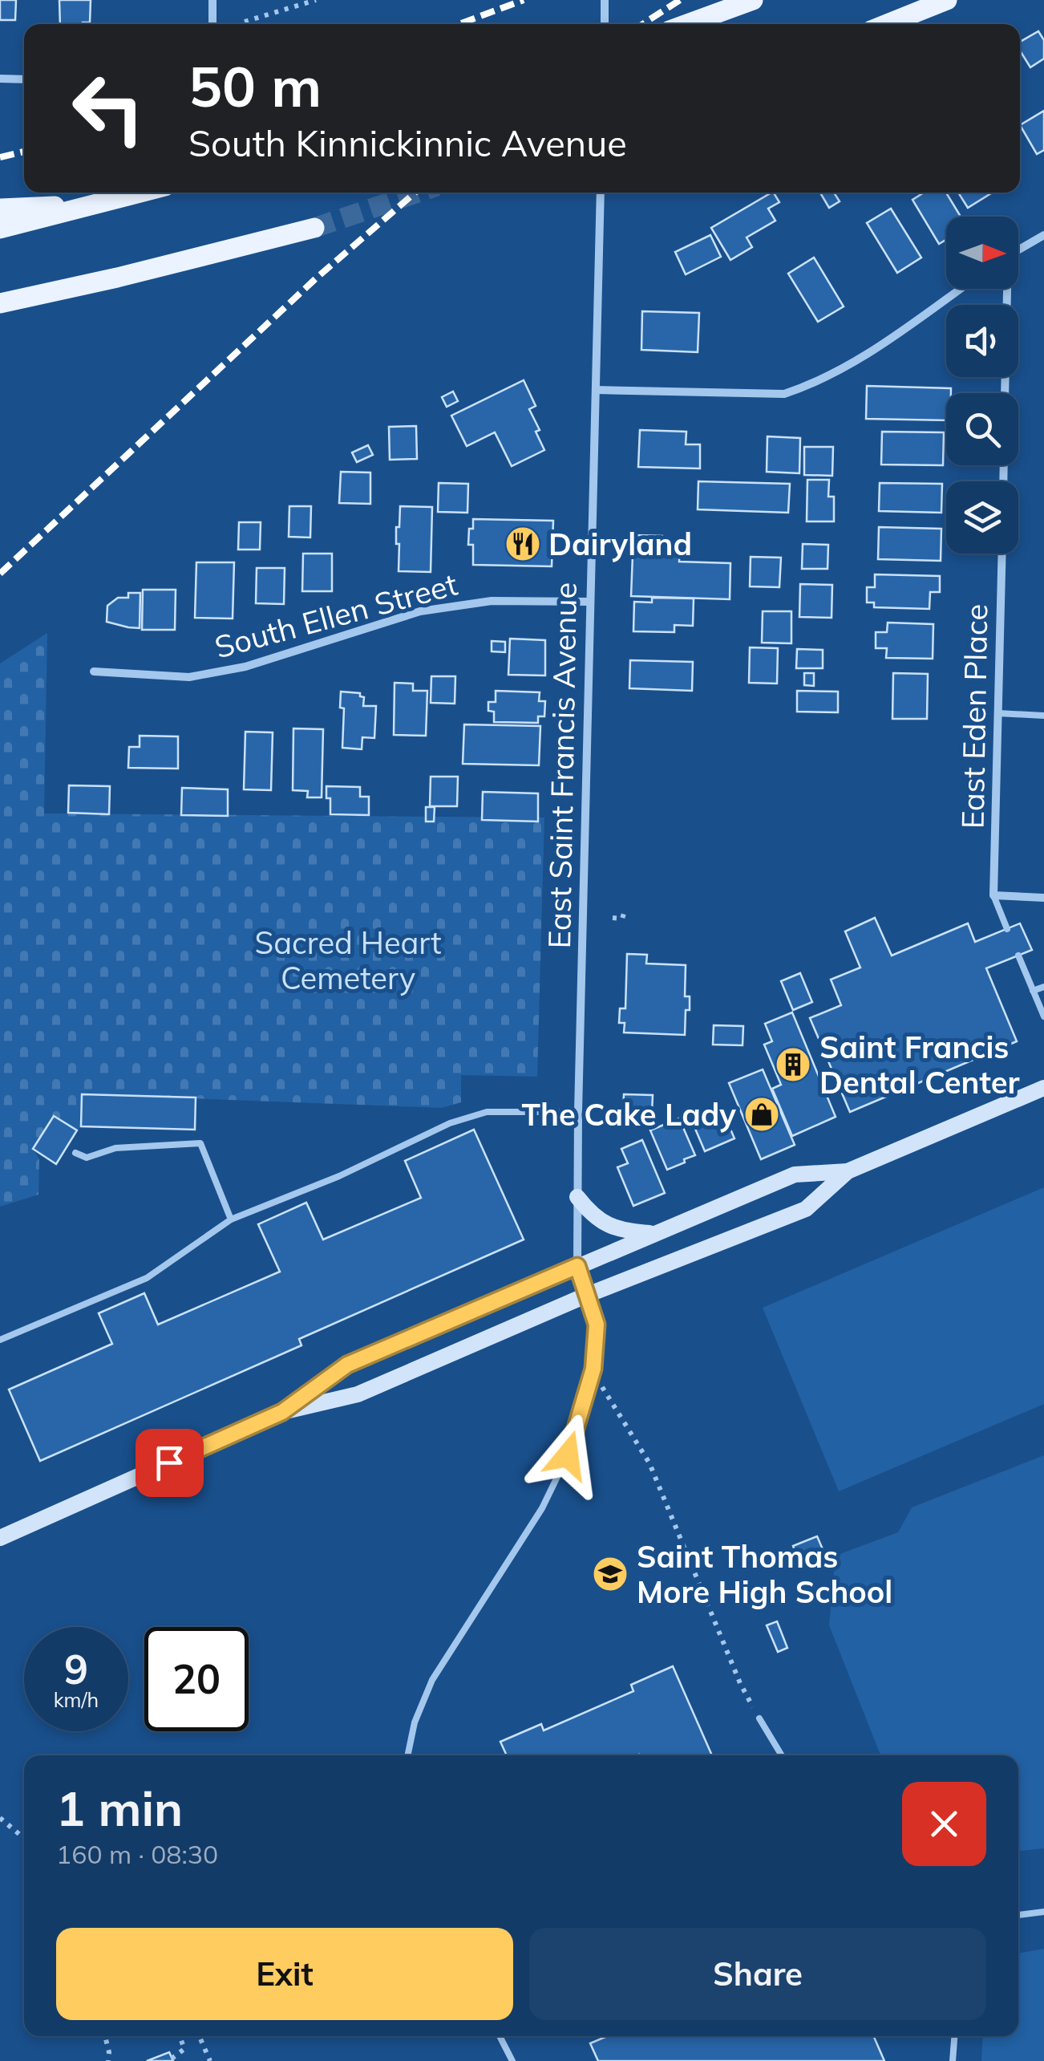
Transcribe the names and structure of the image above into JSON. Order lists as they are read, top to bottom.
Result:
{
  "streets": {
    "street": ["South Ellen Street", "East Eden Place", "East Saint Francis Avenue"]
  },
  "crossings": [
    ["South Ellen Street", "East Saint Francis Avenue"]
  ],
  "parks": ["Sacred Heart Cemetery"],
  "places": {
    "restaurant": ["Dairyland"],
    "building": ["Saint Francis Dental Center"],
    "shop": ["The Cake Lady"],
    "school or university": ["Saint Thomas More High School"]
  },
  "north": "right",
  "page": {
    "turn": ["50 m", "South Kinnickinnic Avenue"],
    "speed": "9 km/h",
    "limit": "20",
    "heading": ["1 min", "160 m · 08:30"],
    "buttons": ["Exit", "Share"]
  }
}
